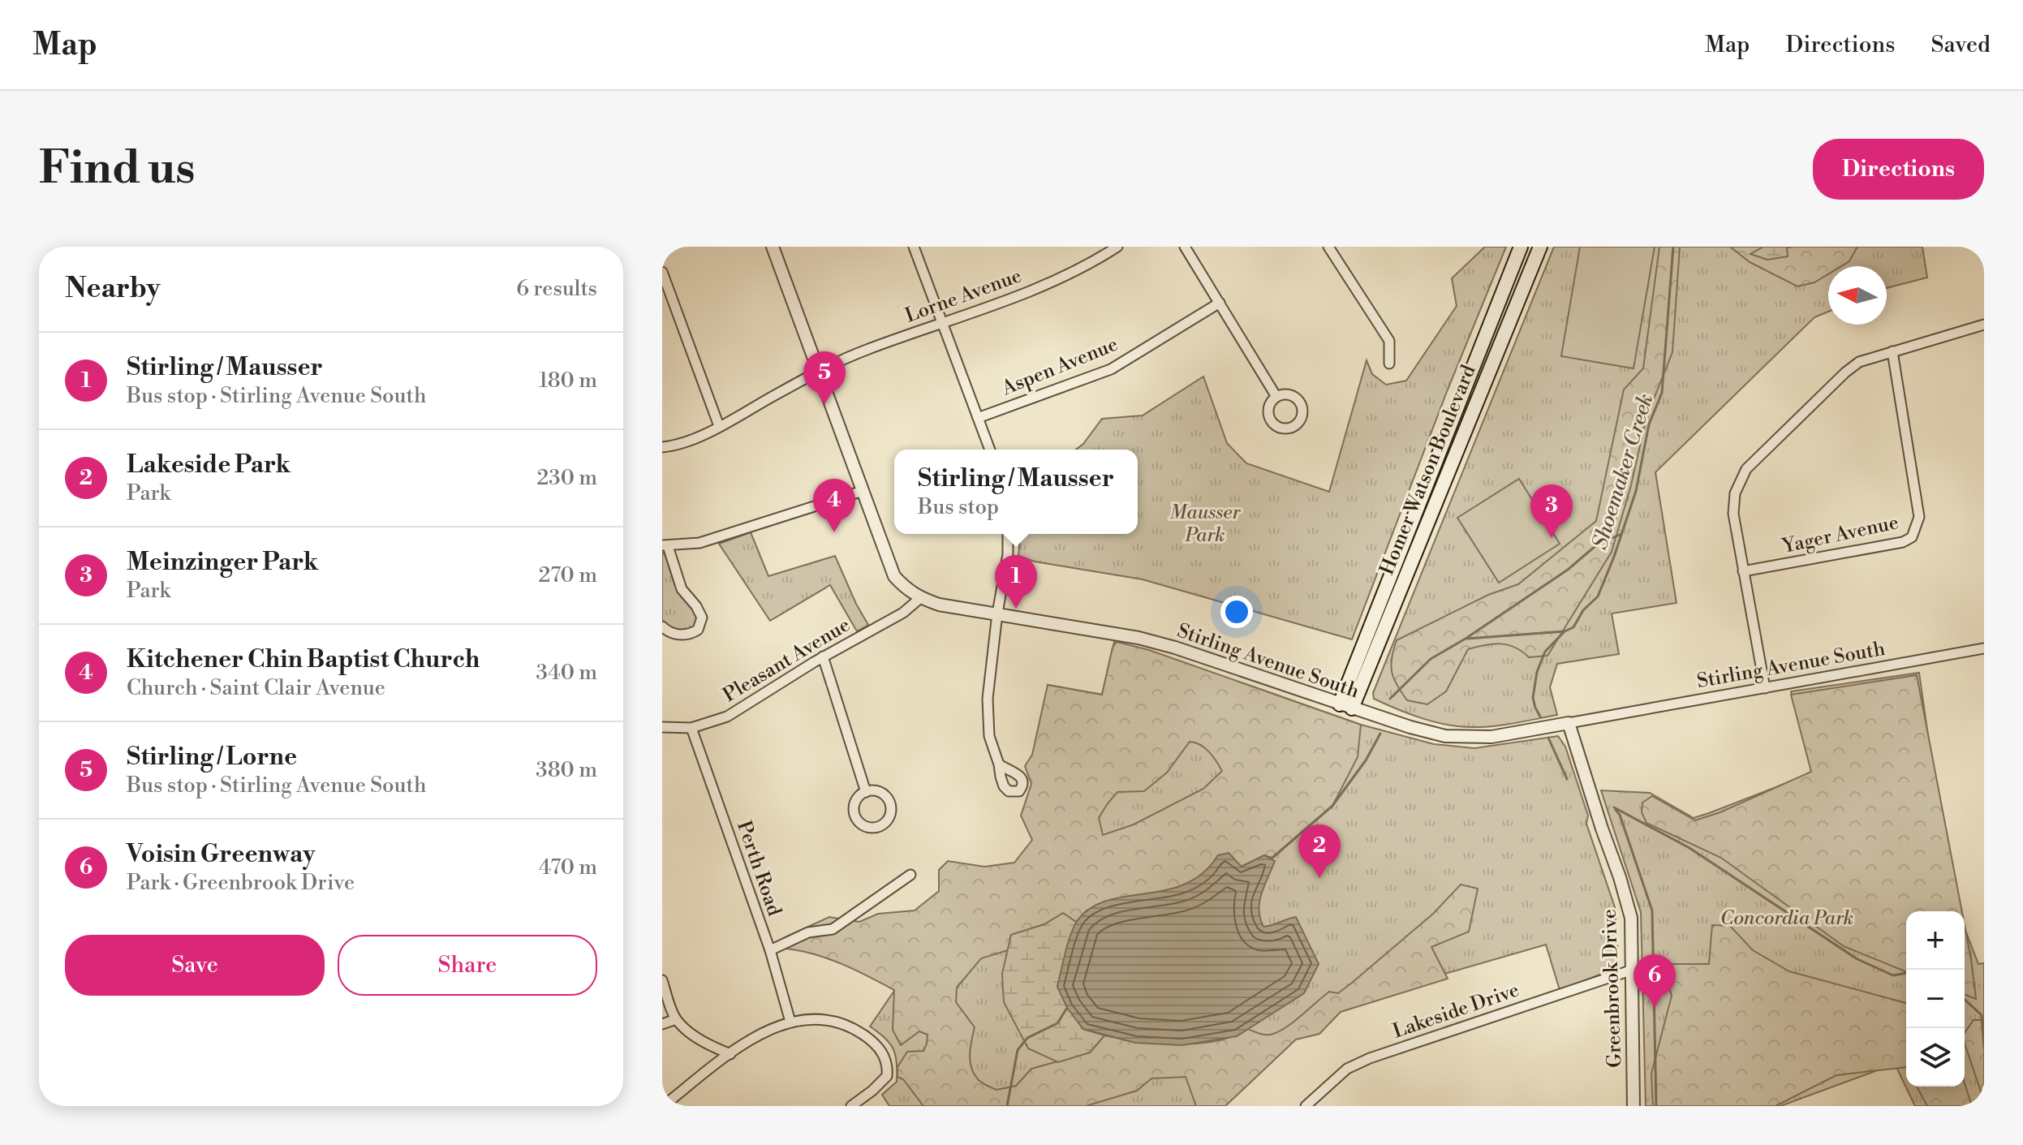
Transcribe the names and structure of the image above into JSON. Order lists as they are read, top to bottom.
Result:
{
  "streets": {
    "main road": ["Homer Watson Boulevard"],
    "street": [
      "Lorne Avenue",
      "Aspen Avenue",
      "Yager Avenue",
      "Pleasant Avenue",
      "Stirling Avenue South",
      "Perth Road",
      "Greenbrook Drive",
      "Lakeside Drive"
    ]
  },
  "crossings": [
    ["Lorne Avenue", "Stirling Avenue South"],
    ["Homer Watson Boulevard", "Stirling Avenue South"],
    ["Pleasant Avenue", "Stirling Avenue South"],
    ["Pleasant Avenue", "Perth Road"],
    ["Stirling Avenue South", "Greenbrook Drive"],
    ["Greenbrook Drive", "Lakeside Drive"]
  ],
  "water": ["Shoemaker Creek"],
  "parks": ["Mausser Park", "Concordia Park"],
  "north": "left",
  "page": {
    "header": "Map",
    "nav": ["Map", "Directions", "Saved"],
    "buttons": [
      "Directions",
      ["Save", "Share"]
    ],
    "title": "Find us",
    "heading": ["Nearby", "6 results"],
    "list": [
      {
        "mark": "1",
        "name": "Stirling / Mausser",
        "note": "Bus stop · Stirling Avenue South",
        "value": "180 m"
      },
      {
        "mark": "2",
        "name": "Lakeside Park",
        "note": "Park",
        "value": "230 m"
      },
      {
        "mark": "3",
        "name": "Meinzinger Park",
        "note": "Park",
        "value": "270 m"
      },
      {
        "mark": "4",
        "name": "Kitchener Chin Baptist Church",
        "note": "Church · Saint Clair Avenue",
        "value": "340 m"
      },
      {
        "mark": "5",
        "name": "Stirling / Lorne",
        "note": "Bus stop · Stirling Avenue South",
        "value": "380 m"
      },
      {
        "mark": "6",
        "name": "Voisin Greenway",
        "note": "Park · Greenbrook Drive",
        "value": "470 m"
      }
    ],
    "pins": [
      "5",
      "4",
      "3",
      "1",
      "2",
      "6"
    ],
    "popup": ["Stirling / Mausser", "Bus stop"],
    "map_buttons": ["+", "−"]
  }
}
